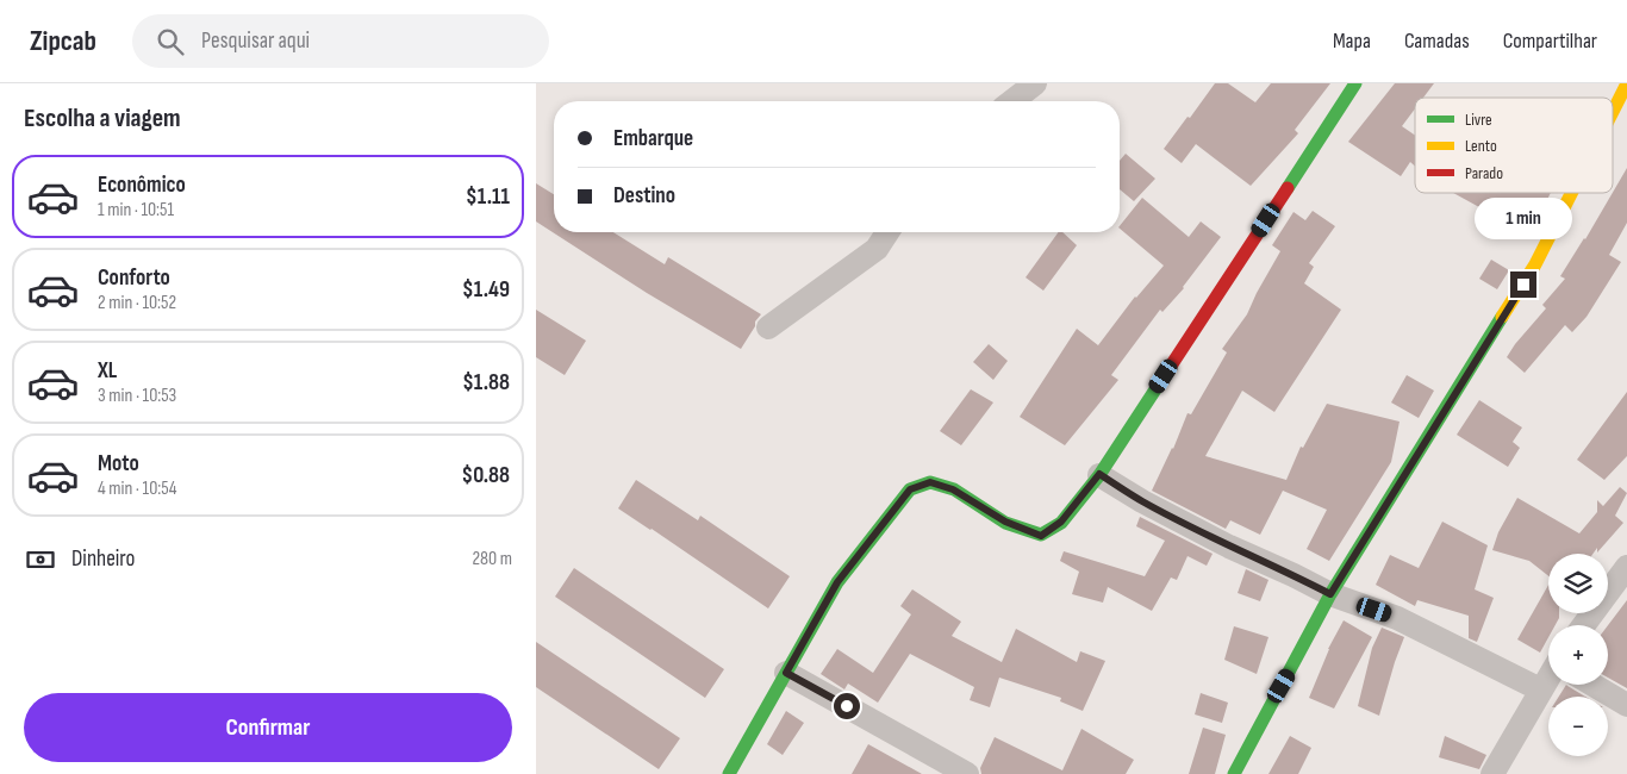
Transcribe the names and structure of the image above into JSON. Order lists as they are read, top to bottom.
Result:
{
  "legend": ["Livre", "Lento", "Parado"],
  "page": {
    "header": "Zipcab",
    "search": "Pesquisar aqui",
    "nav": ["Mapa", "Camadas", "Compartilhar"],
    "heading": "Escolha a viagem",
    "banner": ["Embarque", "Destino"],
    "list": [
      {
        "name": "Econômico",
        "note": "1 min · 10:51",
        "value": "$1.11"
      },
      {
        "name": "Conforto",
        "note": "2 min · 10:52",
        "value": "$1.49"
      },
      {
        "name": "XL",
        "note": "3 min · 10:53",
        "value": "$1.88"
      },
      {
        "name": "Moto",
        "note": "4 min · 10:54",
        "value": "$0.88"
      }
    ],
    "bubble": "1 min",
    "pay": ["Dinheiro", "280 m"],
    "map_buttons": ["+", "−"],
    "buttons": "Confirmar"
  }
}
